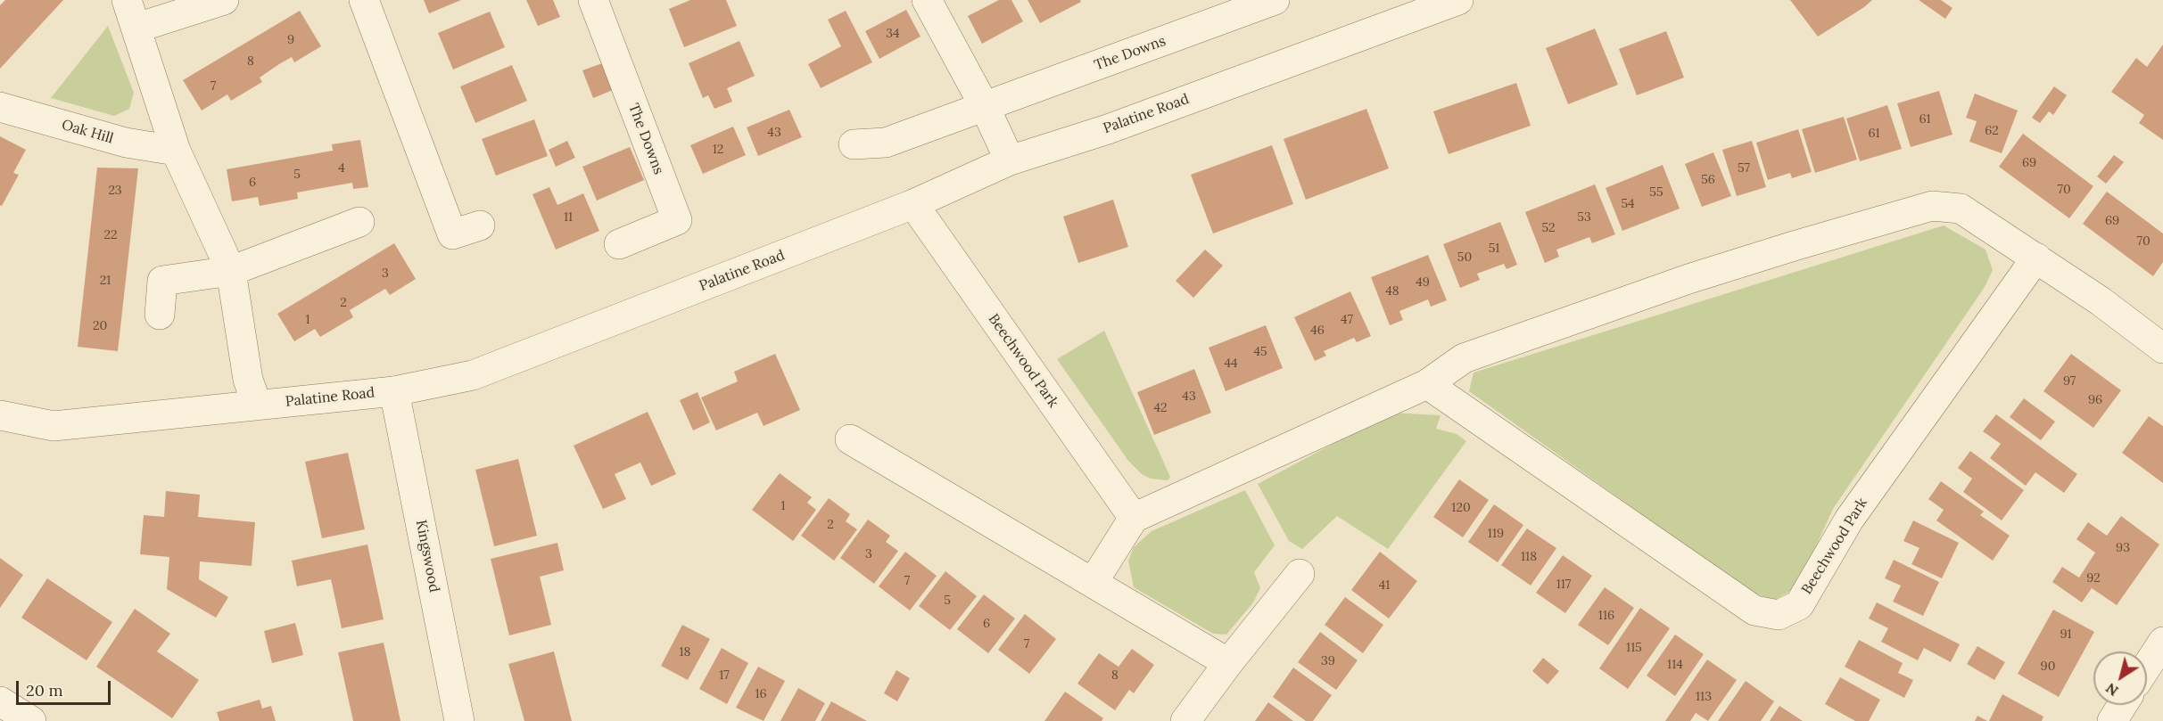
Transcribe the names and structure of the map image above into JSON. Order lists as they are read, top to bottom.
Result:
{
  "streets": {
    "street": [
      "The Downs",
      "Palatine Road",
      "Oak Hill",
      "Beechwood Park",
      "Kingswood"
    ]
  },
  "crossings": [
    ["Palatine Road", "Beechwood Park"],
    ["Palatine Road", "Kingswood"]
  ],
  "house_numbers": [
    "34",
    "9",
    "8",
    "7",
    "61",
    "62",
    "43",
    "61",
    "12",
    "69",
    "4",
    "57",
    "5",
    "56",
    "6",
    "70",
    "23",
    "55",
    "54",
    "11",
    "53",
    "69",
    "52",
    "22",
    "70",
    "51",
    "50",
    "3",
    "21",
    "49",
    "48",
    "2",
    "1",
    "47",
    "20",
    "46",
    "45",
    "44",
    "97",
    "43",
    "96",
    "42",
    "1",
    "120",
    "2",
    "119",
    "93",
    "3",
    "118",
    "92",
    "7",
    "117",
    "41",
    "5",
    "116",
    "6",
    "91",
    "7",
    "115",
    "18",
    "39",
    "114",
    "90",
    "17",
    "8",
    "16",
    "113"
  ],
  "scale_bar": "20 m",
  "north": "bottom left"
}
